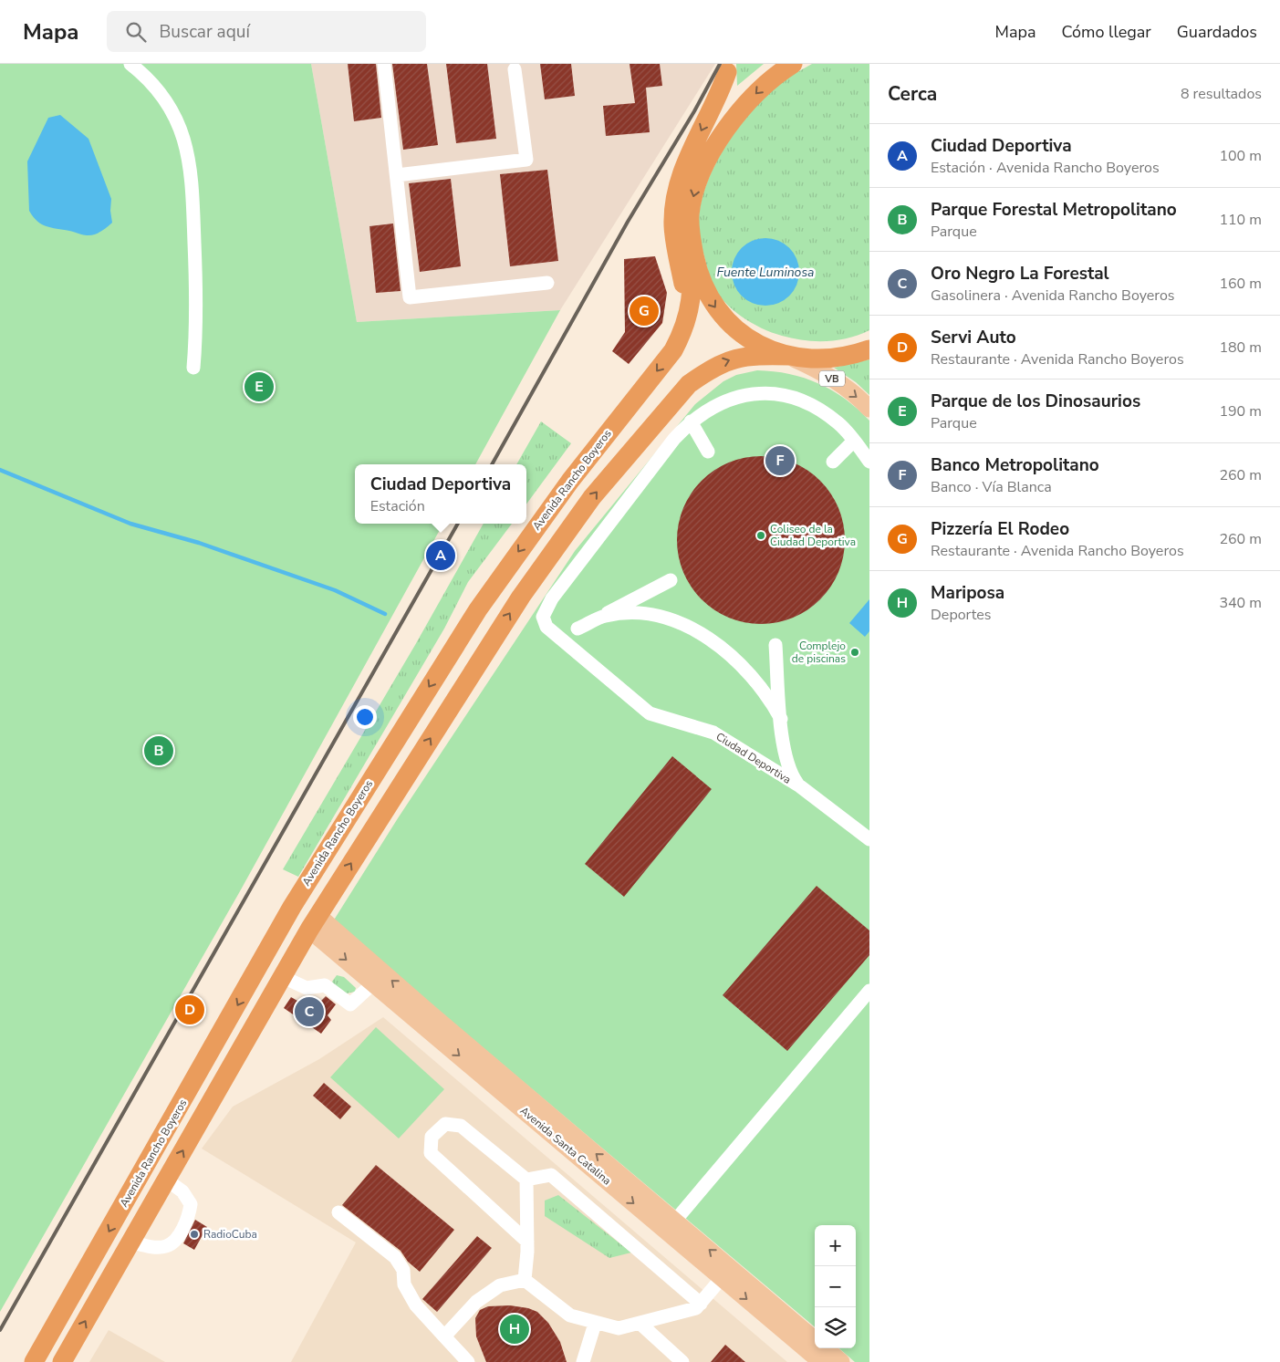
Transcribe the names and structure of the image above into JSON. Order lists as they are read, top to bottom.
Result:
{
  "streets": {
    "highway": ["Avenida Rancho Boyeros"],
    "main road": ["VB", "Avenida Santa Catalina"],
    "lane": ["Ciudad Deportiva"]
  },
  "water": ["Fuente Luminosa"],
  "places": ["Coliseo de la Ciudad Deportiva", "Complejo de piscinas", "RadioCuba"],
  "page": {
    "header": "Mapa",
    "search": "Buscar aquí",
    "nav": ["Mapa", "Cómo llegar", "Guardados"],
    "heading": ["Cerca", "8 resultados"],
    "list": [
      {
        "mark": "A",
        "name": "Ciudad Deportiva",
        "note": "Estación · Avenida Rancho Boyeros",
        "value": "100 m"
      },
      {
        "mark": "B",
        "name": "Parque Forestal Metropolitano",
        "note": "Parque",
        "value": "110 m"
      },
      {
        "mark": "C",
        "name": "Oro Negro La Forestal",
        "note": "Gasolinera · Avenida Rancho Boyeros",
        "value": "160 m"
      },
      {
        "mark": "D",
        "name": "Servi Auto",
        "note": "Restaurante · Avenida Rancho Boyeros",
        "value": "180 m"
      },
      {
        "mark": "E",
        "name": "Parque de los Dinosaurios",
        "note": "Parque",
        "value": "190 m"
      },
      {
        "mark": "F",
        "name": "Banco Metropolitano",
        "note": "Banco · Vía Blanca",
        "value": "260 m"
      },
      {
        "mark": "G",
        "name": "Pizzería El Rodeo",
        "note": "Restaurante · Avenida Rancho Boyeros",
        "value": "260 m"
      },
      {
        "mark": "H",
        "name": "Mariposa",
        "note": "Deportes",
        "value": "340 m"
      }
    ],
    "pins": [
      "G",
      "E",
      "F",
      "A",
      "B",
      "D",
      "C",
      "H"
    ],
    "popup": ["Ciudad Deportiva", "Estación"],
    "map_buttons": ["+", "−"]
  }
}
